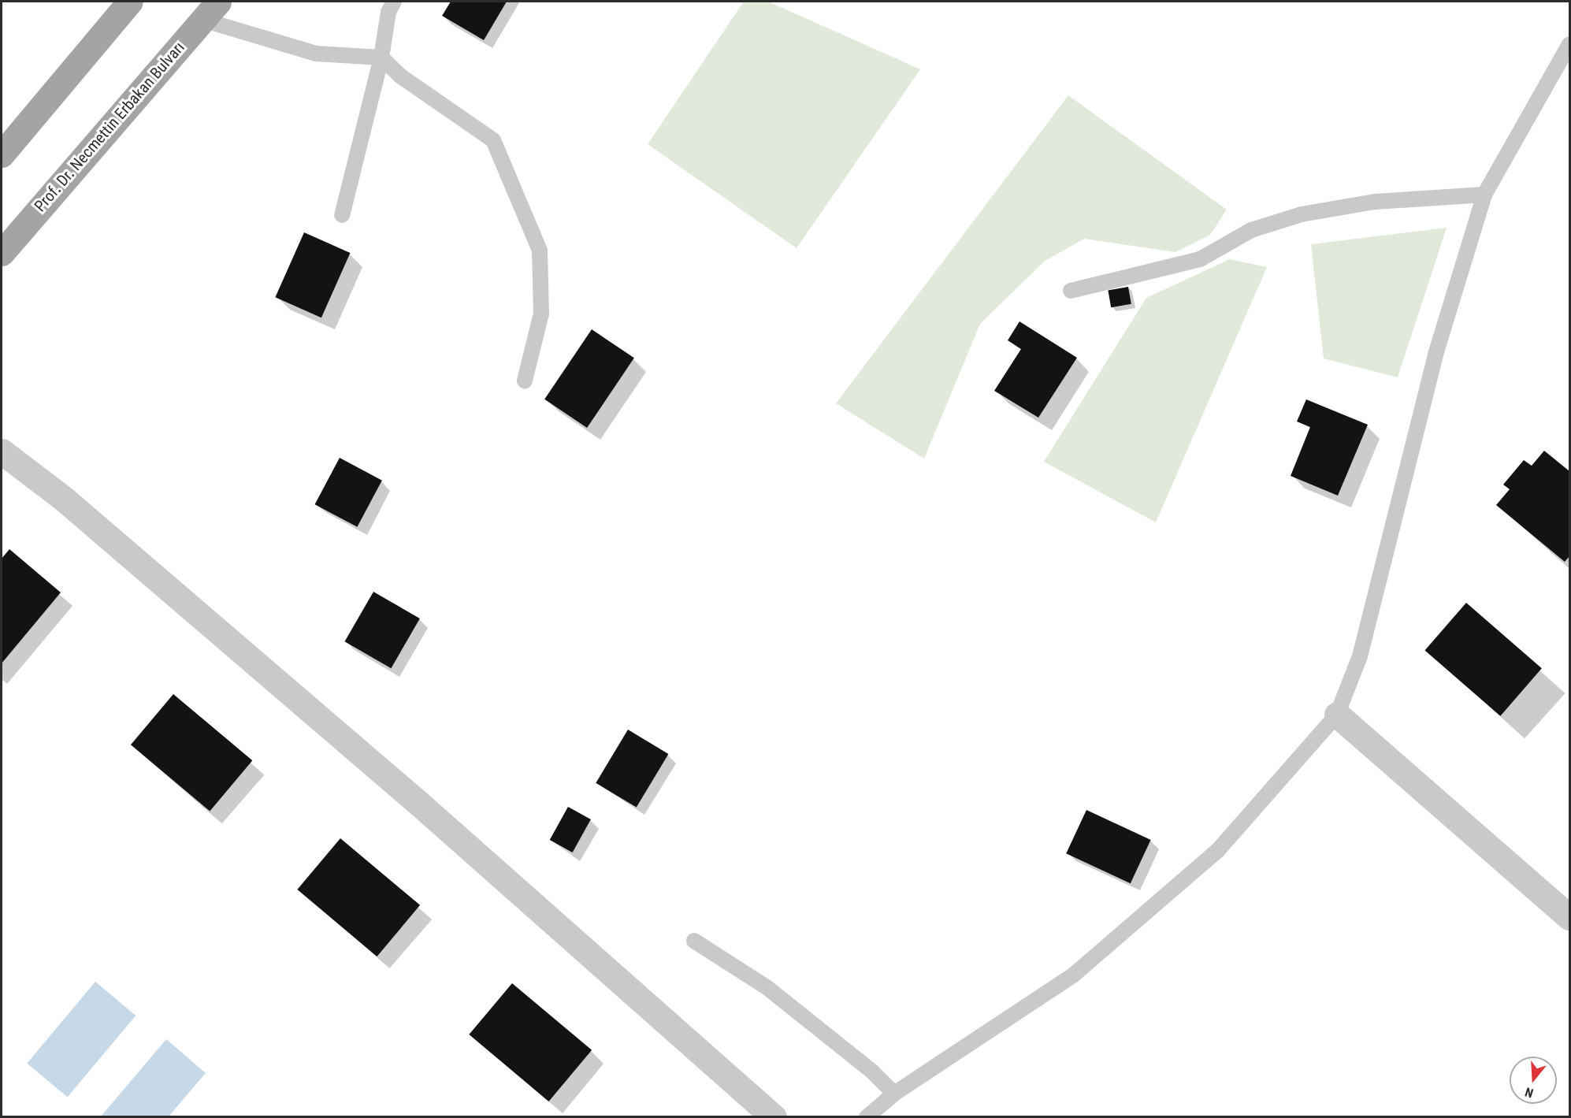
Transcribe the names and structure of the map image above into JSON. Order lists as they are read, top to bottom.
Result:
{
  "streets": {
    "main road": ["Prof. Dr. Necmettin Erbakan Bulvarı"]
  },
  "north": "bottom"
}
